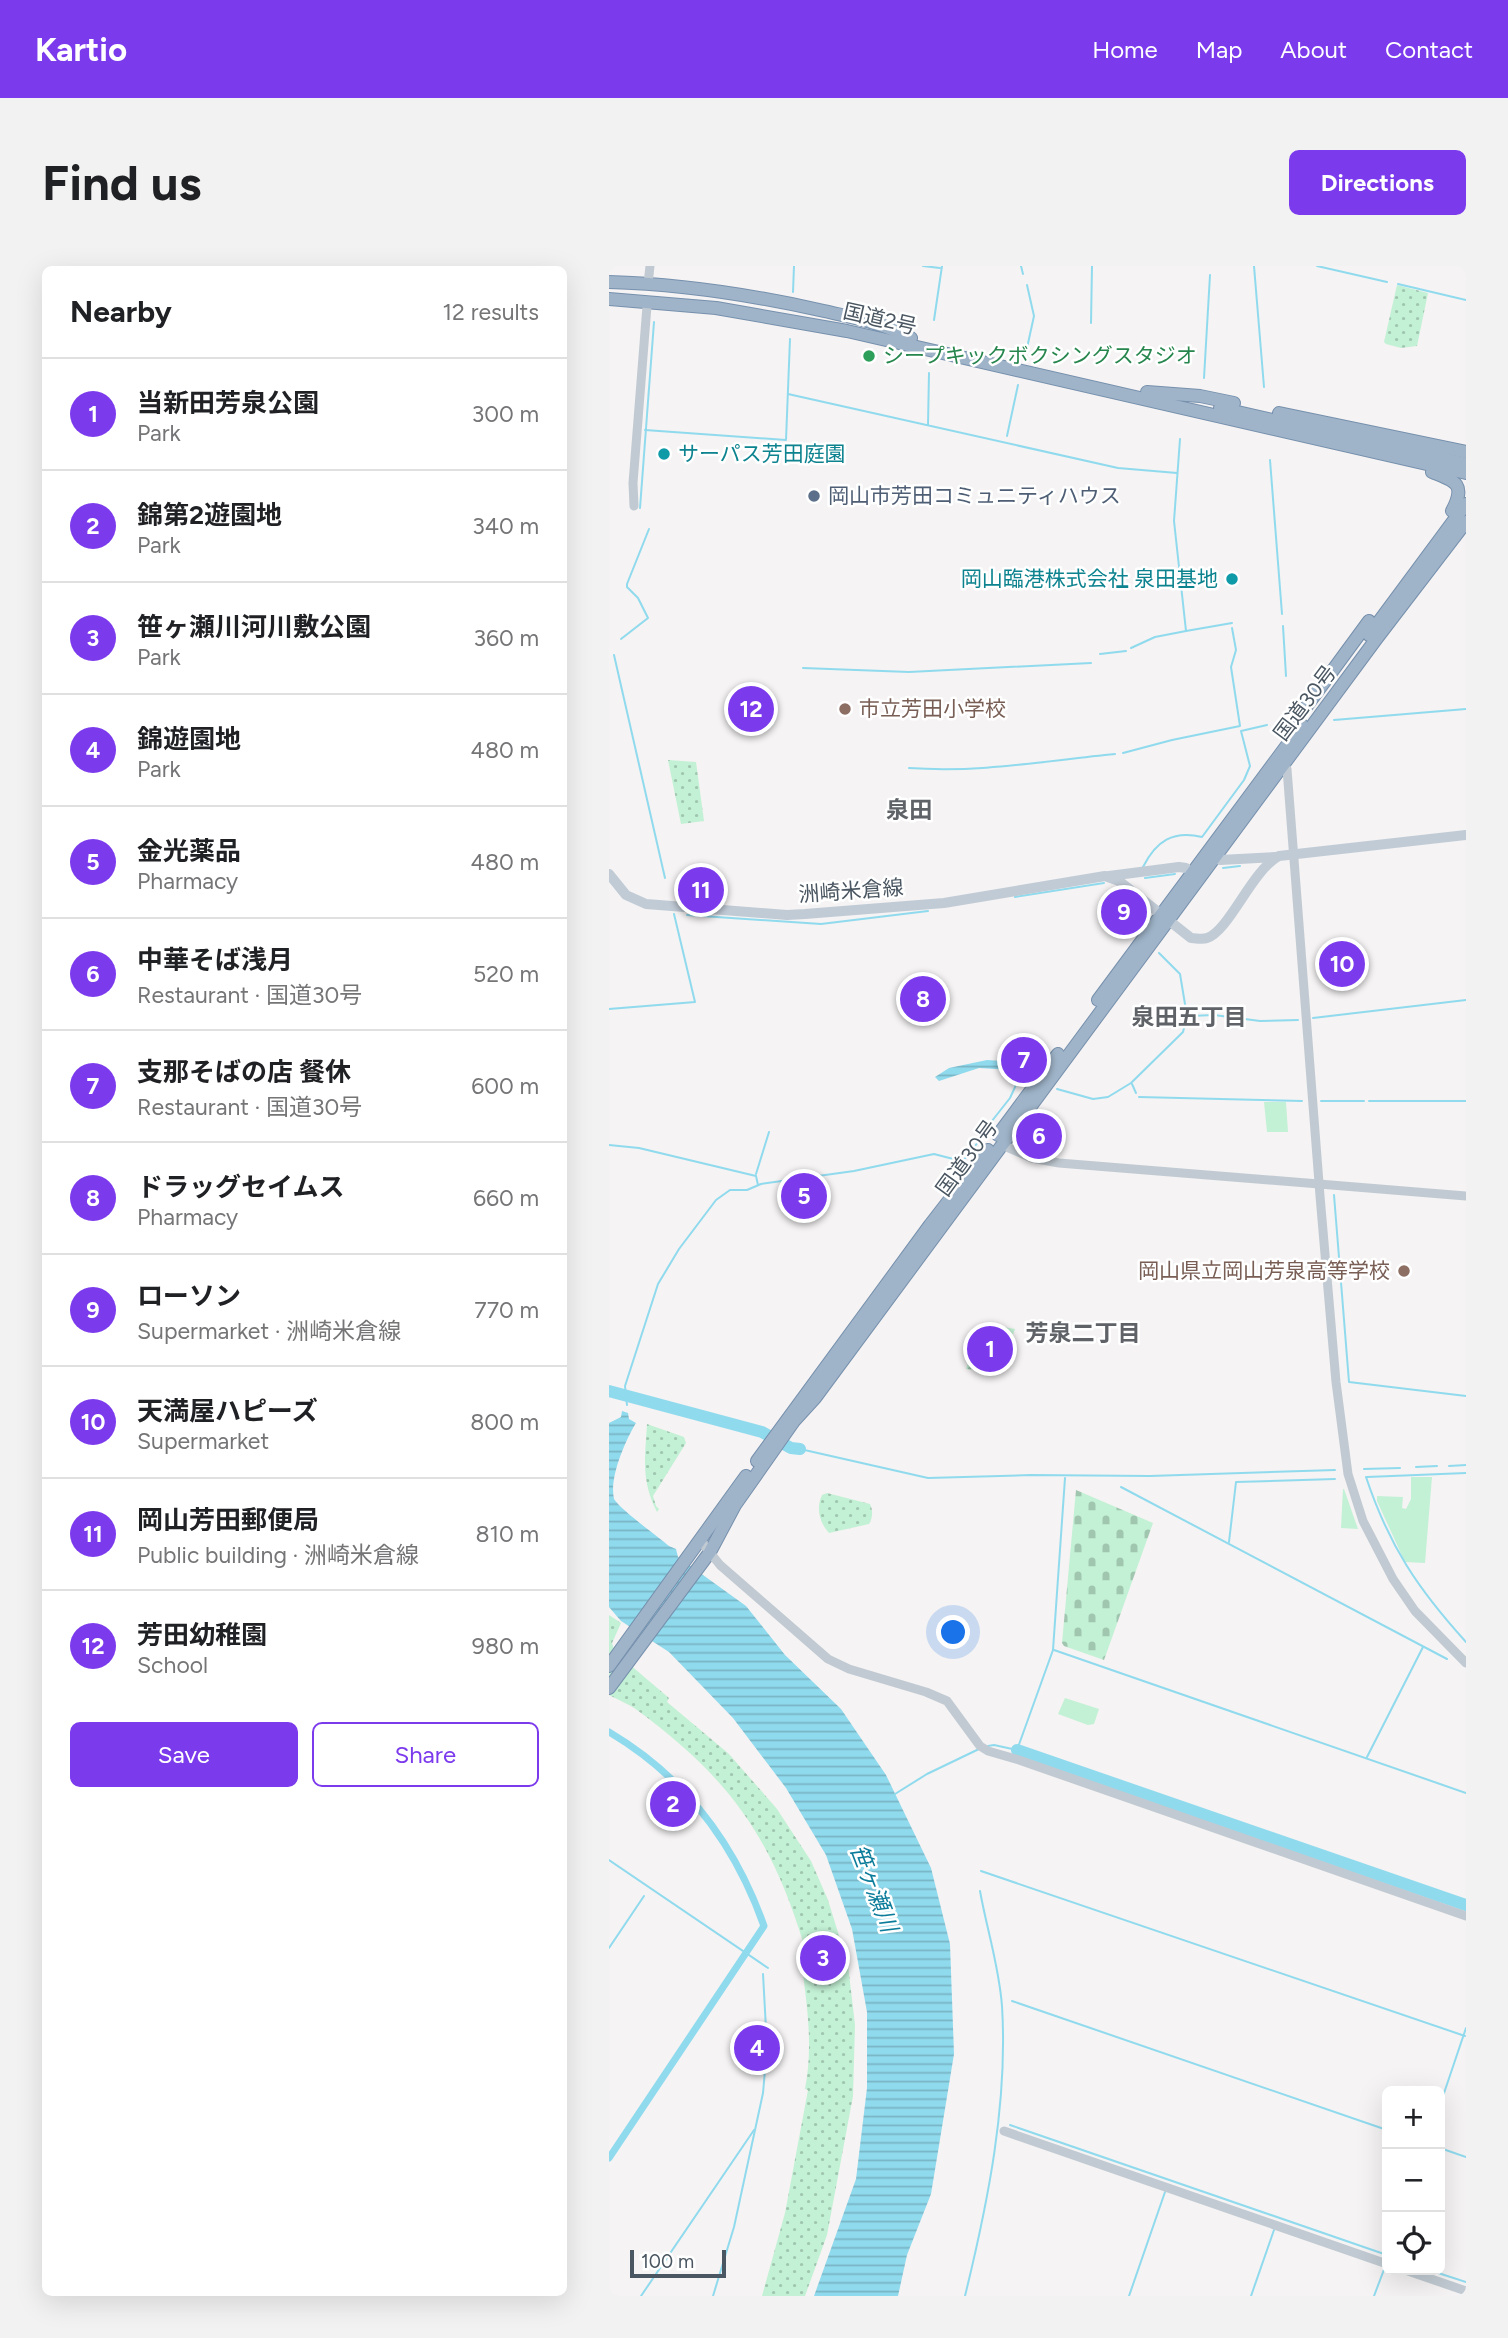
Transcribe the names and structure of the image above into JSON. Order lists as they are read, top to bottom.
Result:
{
  "streets": {
    "highway": ["国道2号", "国道30号"],
    "main road": ["洲崎米倉線"]
  },
  "districts": ["泉田", "泉田五丁目", "芳泉二丁目"],
  "water": ["笹ヶ瀬川"],
  "places": [
    "シープキックボクシングスタジオ",
    "サーパス芳田庭園",
    "岡山市芳田コミュニティハウス",
    "岡山臨港株式会社 泉田基地",
    "市立芳田小学校",
    "岡山県立岡山芳泉高等学校"
  ],
  "scale_bar": "100 m",
  "page": {
    "header": "Kartio",
    "nav": [
      "Home",
      "Map",
      "About",
      "Contact"
    ],
    "buttons": [
      "Directions",
      ["Save", "Share"]
    ],
    "title": "Find us",
    "heading": ["Nearby", "12 results"],
    "list": [
      {
        "mark": "1",
        "name": "当新田芳泉公園",
        "note": "Park",
        "value": "300 m"
      },
      {
        "mark": "2",
        "name": "錦第2遊園地",
        "note": "Park",
        "value": "340 m"
      },
      {
        "mark": "3",
        "name": "笹ヶ瀬川河川敷公園",
        "note": "Park",
        "value": "360 m"
      },
      {
        "mark": "4",
        "name": "錦遊園地",
        "note": "Park",
        "value": "480 m"
      },
      {
        "mark": "5",
        "name": "金光薬品",
        "note": "Pharmacy",
        "value": "480 m"
      },
      {
        "mark": "6",
        "name": "中華そば浅月",
        "note": "Restaurant · 国道30号",
        "value": "520 m"
      },
      {
        "mark": "7",
        "name": "支那そばの店 餐休",
        "note": "Restaurant · 国道30号",
        "value": "600 m"
      },
      {
        "mark": "8",
        "name": "ドラッグセイムス",
        "note": "Pharmacy",
        "value": "660 m"
      },
      {
        "mark": "9",
        "name": "ローソン",
        "note": "Supermarket · 洲崎米倉線",
        "value": "770 m"
      },
      {
        "mark": "10",
        "name": "天満屋ハピーズ",
        "note": "Supermarket",
        "value": "800 m"
      },
      {
        "mark": "11",
        "name": "岡山芳田郵便局",
        "note": "Public building · 洲崎米倉線",
        "value": "810 m"
      },
      {
        "mark": "12",
        "name": "芳田幼稚園",
        "note": "School",
        "value": "980 m"
      }
    ],
    "pins": [
      "12",
      "11",
      "9",
      "10",
      "8",
      "7",
      "6",
      "5",
      "1",
      "2",
      "3",
      "4"
    ],
    "map_buttons": ["+", "−"],
    "scale": "100 m"
  }
}
